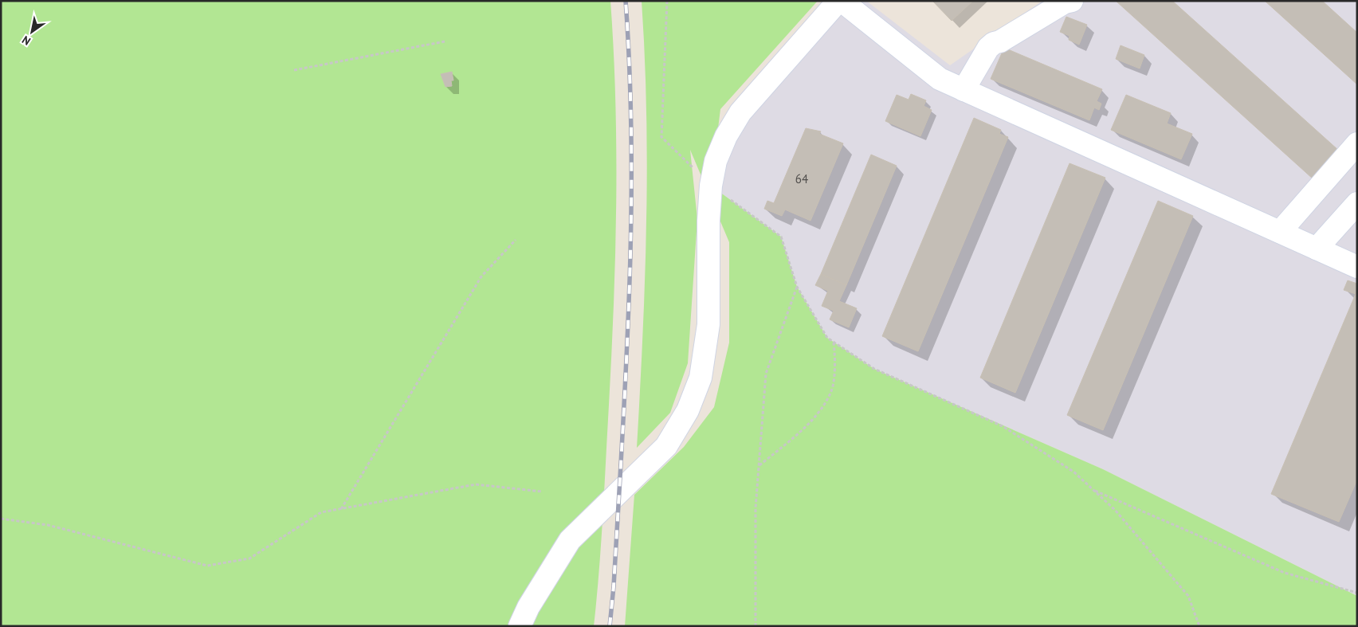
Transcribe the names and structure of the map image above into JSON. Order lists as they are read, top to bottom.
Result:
{
  "house_numbers": ["64"],
  "north": "bottom left"
}
